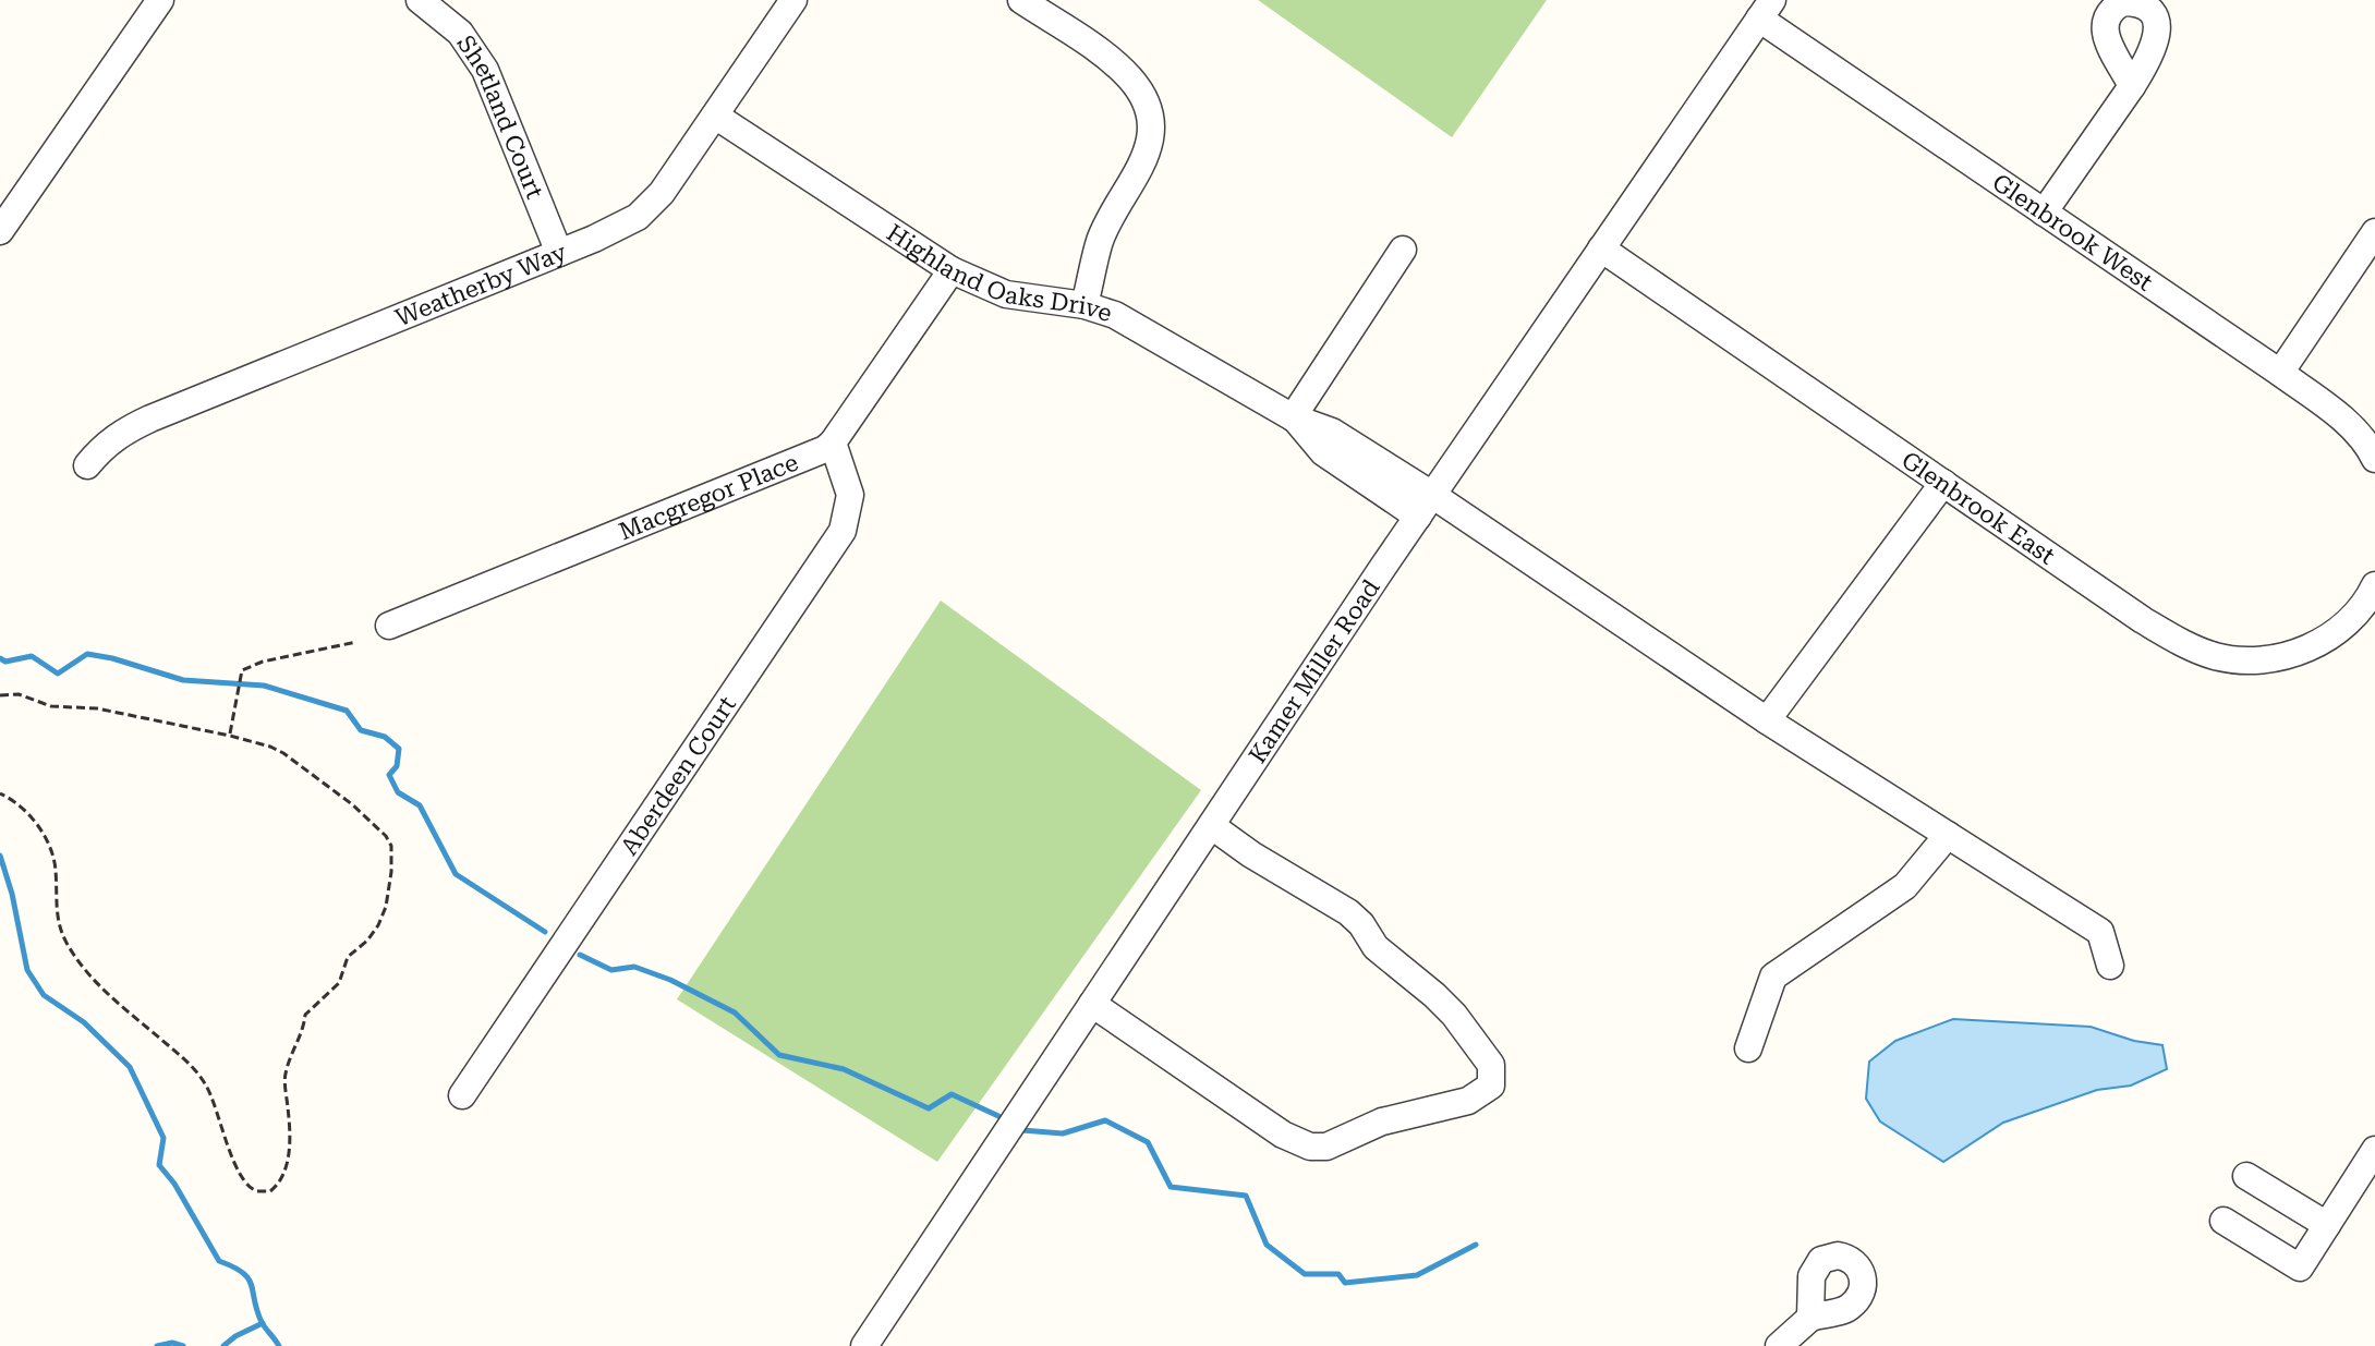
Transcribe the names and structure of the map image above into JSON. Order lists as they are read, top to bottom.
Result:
{
  "streets": {
    "street": [
      "Shetland Court",
      "Glenbrook West",
      "Highland Oaks Drive",
      "Weatherby Way",
      "Macgregor Place",
      "Glenbrook East",
      "Kamer Miller Road",
      "Aberdeen Court"
    ]
  },
  "crossings": [
    ["Shetland Court", "Weatherby Way"],
    ["Glenbrook West", "Kamer Miller Road"],
    ["Highland Oaks Drive", "Weatherby Way"],
    ["Highland Oaks Drive", "Macgregor Place"],
    ["Highland Oaks Drive", "Kamer Miller Road"],
    ["Macgregor Place", "Aberdeen Court"],
    ["Glenbrook East", "Kamer Miller Road"]
  ]
}
